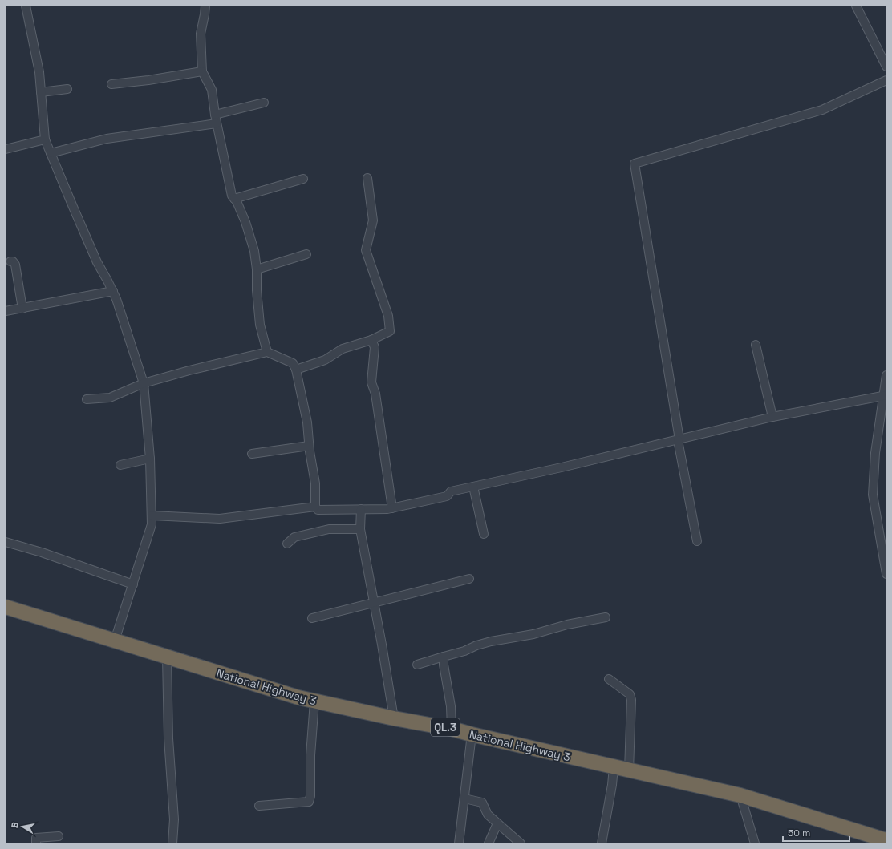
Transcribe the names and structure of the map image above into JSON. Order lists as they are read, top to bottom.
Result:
{
  "streets": {
    "highway": ["National Highway 3", "QL.3"]
  },
  "scale_bar": "50 m",
  "north": "left"
}
